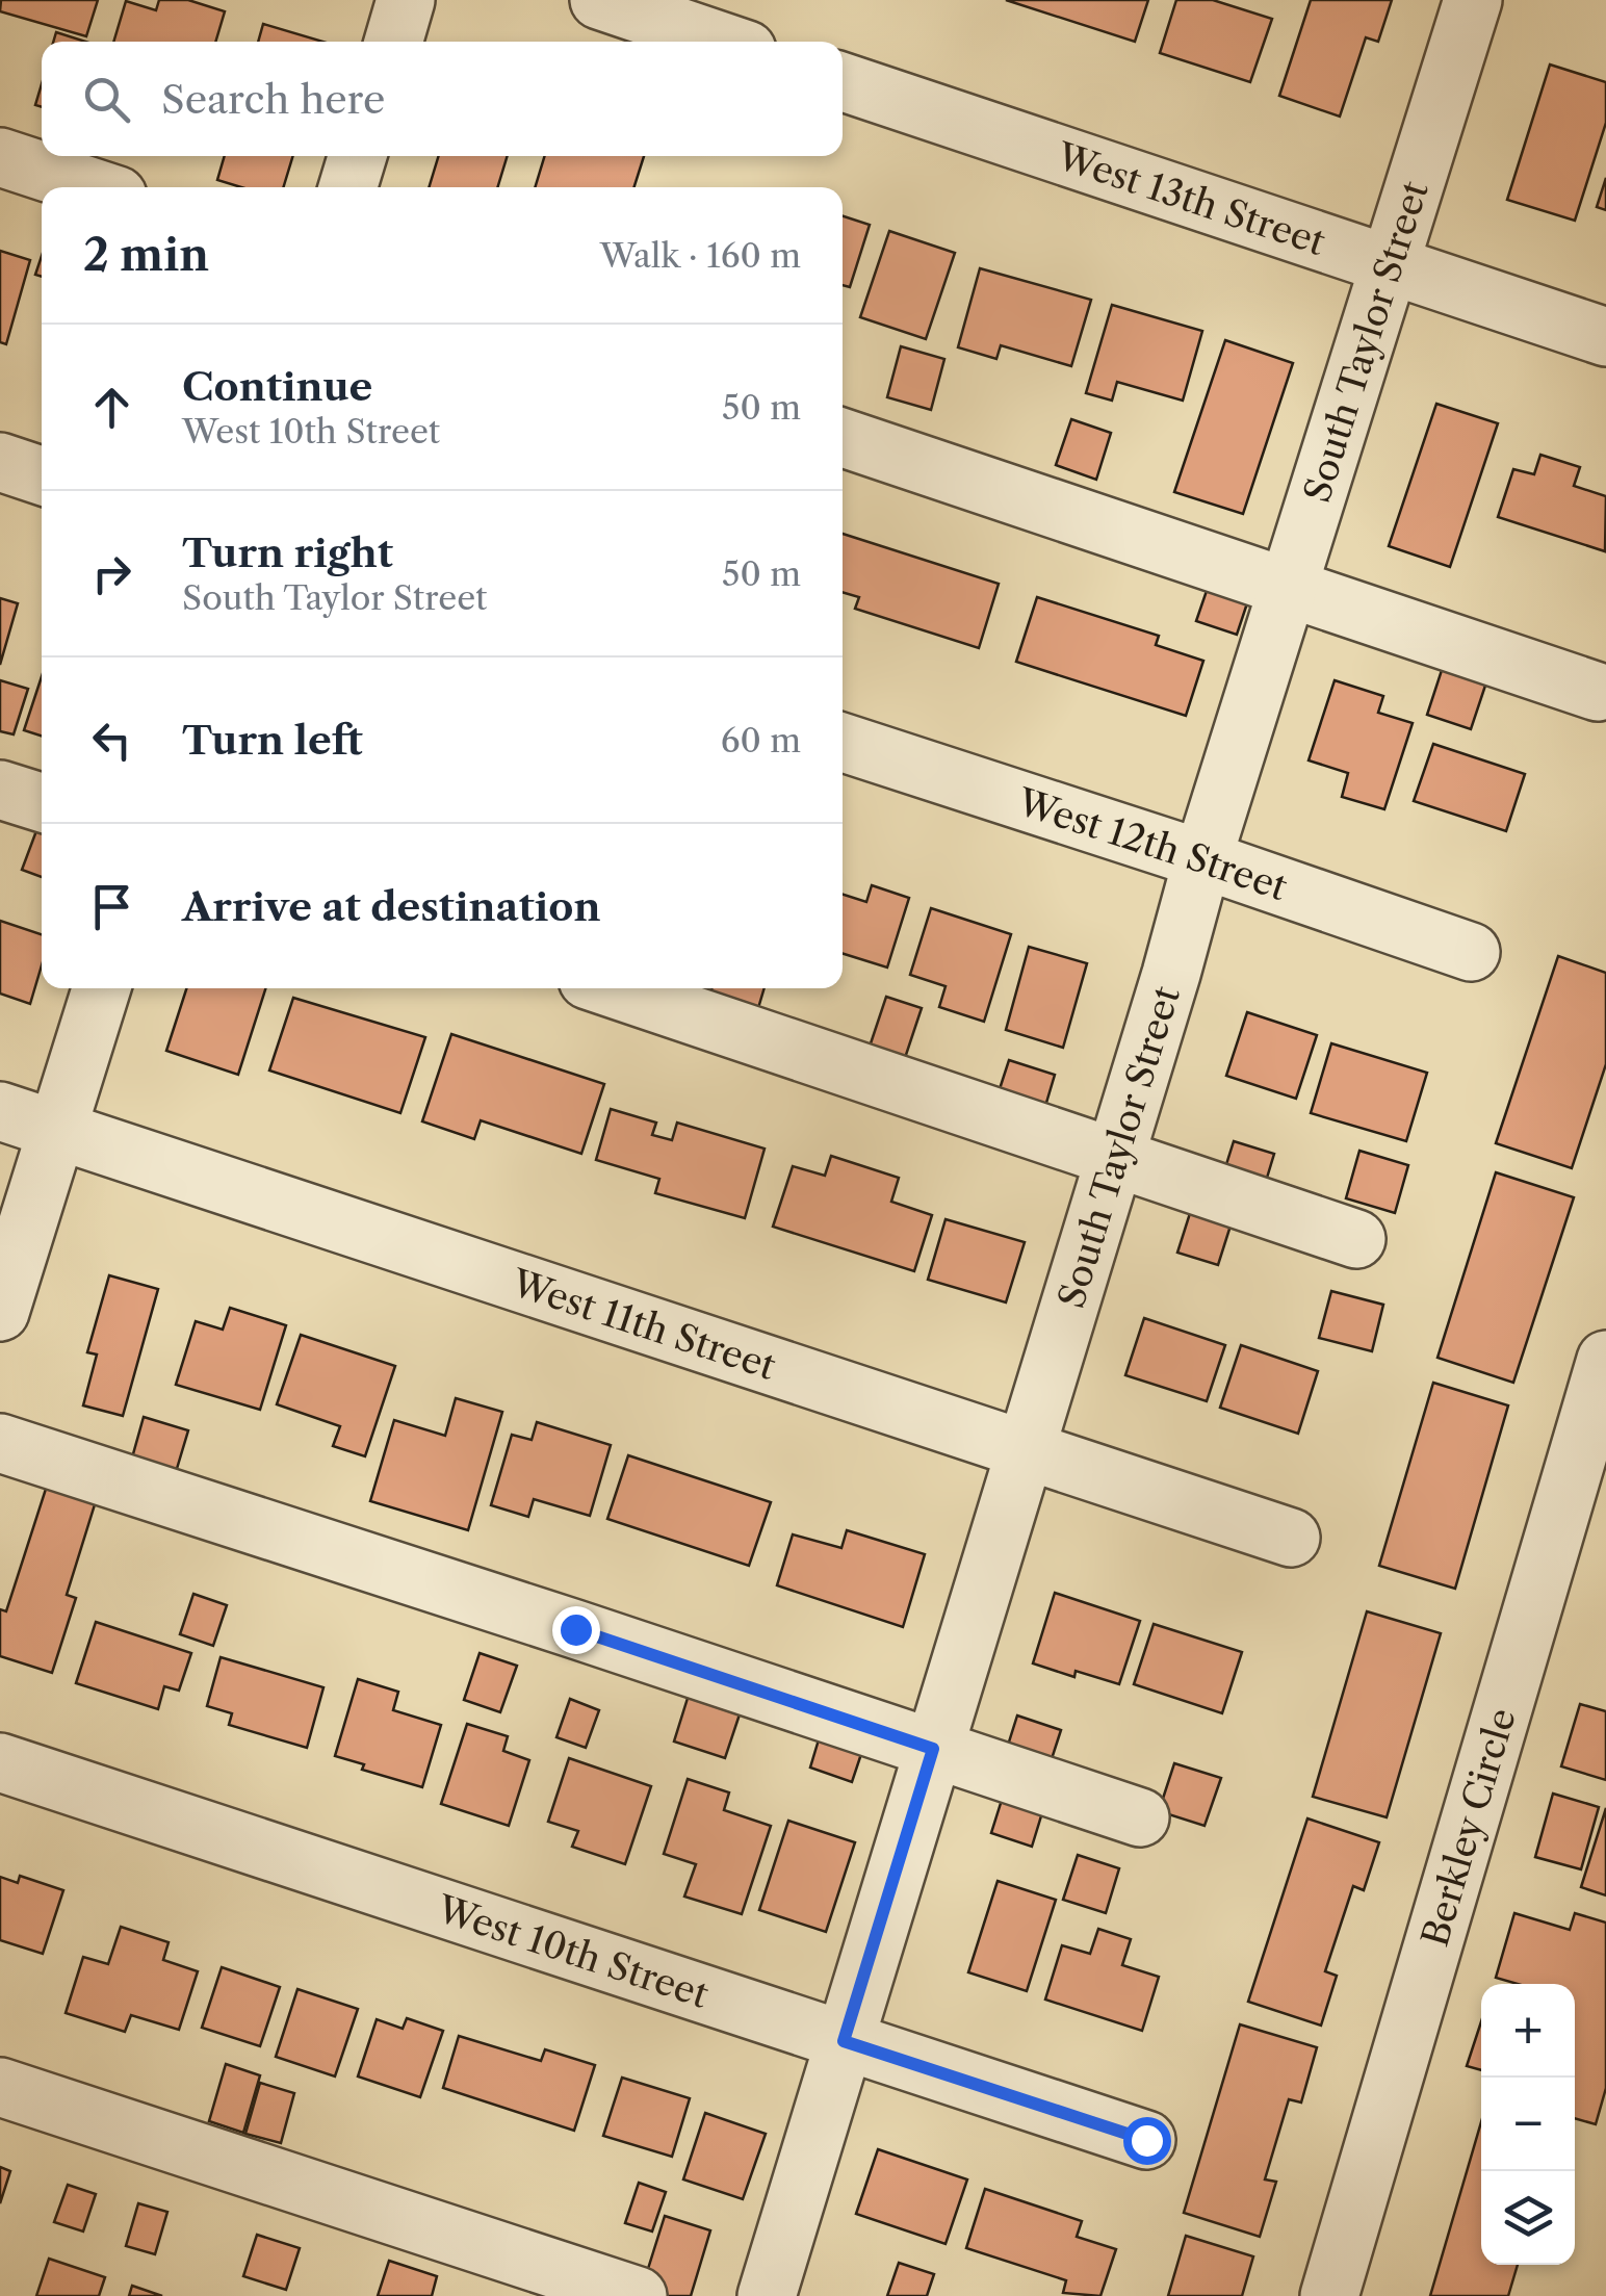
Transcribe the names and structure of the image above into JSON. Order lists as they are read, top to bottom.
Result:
{
  "streets": {
    "street": [
      "West 13th Street",
      "South Taylor Street",
      "West 12th Street",
      "West 11th Street",
      "Berkley Circle",
      "West 10th Street"
    ]
  },
  "crossings": [
    ["West 13th Street", "South Taylor Street"],
    ["South Taylor Street", "West 12th Street"],
    ["South Taylor Street", "West 11th Street"],
    ["South Taylor Street", "West 10th Street"]
  ],
  "page": {
    "search": "Search here",
    "heading": ["2 min", "Walk · 160 m"],
    "list": [
      ["Continue", "West 10th Street", "50 m"],
      ["Turn right", "South Taylor Street", "50 m"],
      ["Turn left", "60 m"],
      "Arrive at destination"
    ],
    "map_buttons": ["+", "−"]
  }
}
